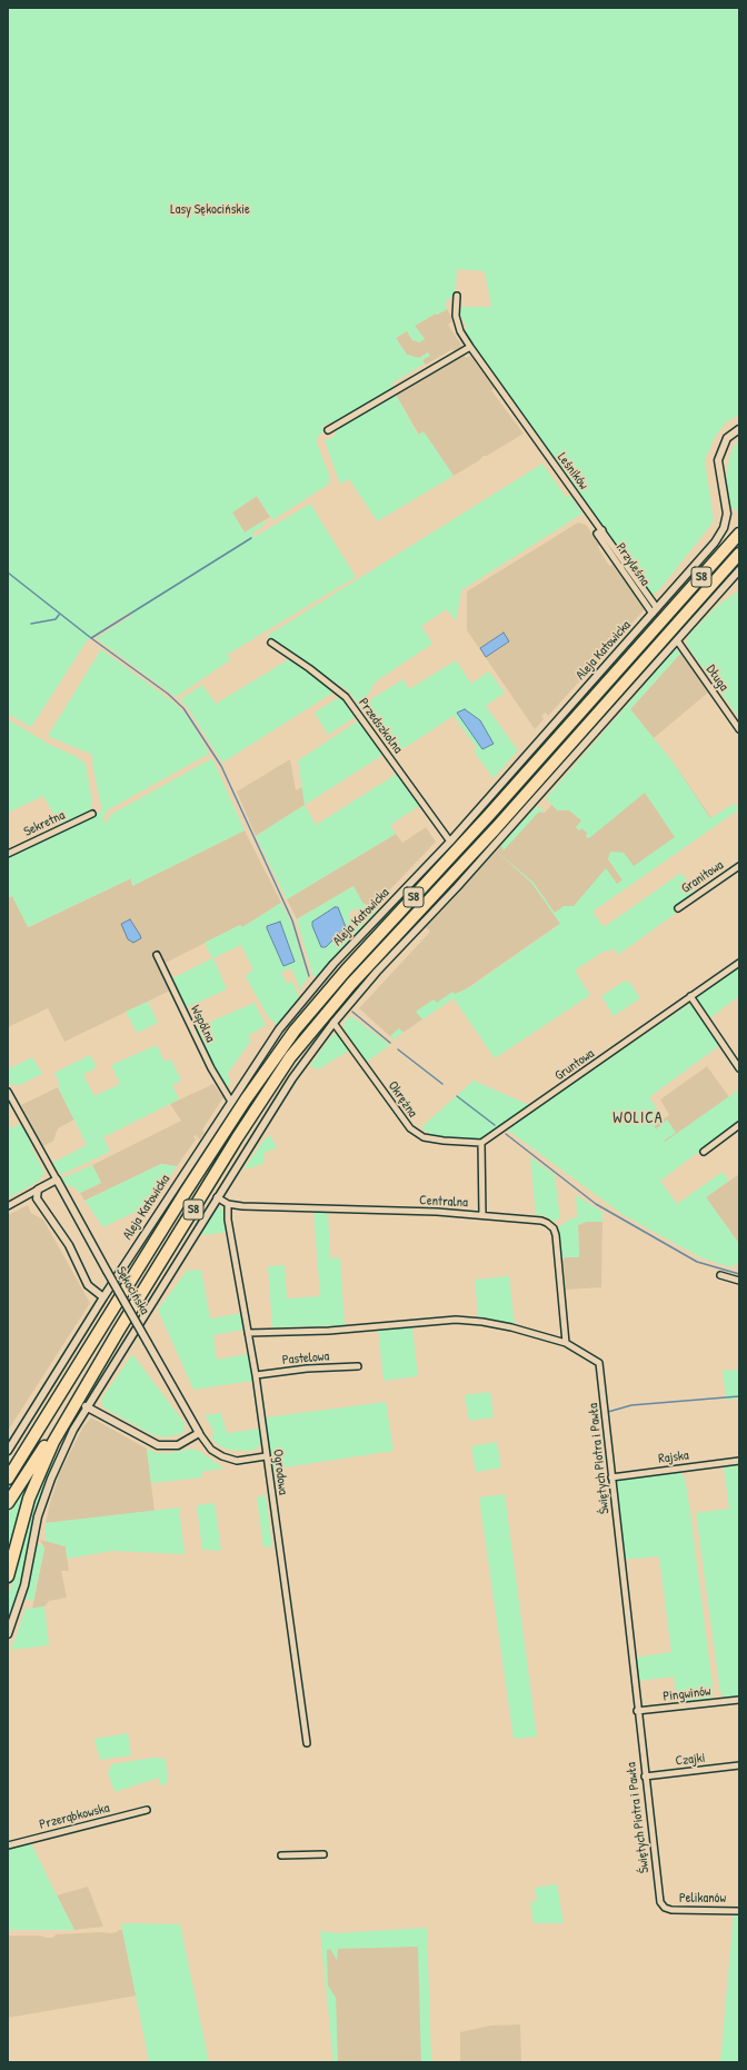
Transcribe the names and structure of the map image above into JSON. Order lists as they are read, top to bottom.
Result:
{
  "streets": {
    "highway": ["S8"],
    "street": [
      "Leśników",
      "Aleja Katowicka",
      "Długa",
      "Przedszkolna",
      "Sekretna",
      "Granitowa",
      "Wspólna",
      "Gruntowa",
      "Okrężna",
      "Centralna",
      "Sękocińska",
      "Pastelowa",
      "Rajska",
      "Świętych Piotra i Pawła",
      "Ogrodowa",
      "Pingwinów",
      "Czajki",
      "Przerąbkowska",
      "Pelikanów"
    ]
  },
  "crossings": [
    ["Leśników", "Aleja Katowicka"],
    ["Aleja Katowicka", "Przedszkolna"],
    ["Aleja Katowicka", "Wspólna"],
    ["Gruntowa", "Okrężna"],
    ["Centralna", "Świętych Piotra i Pawła"],
    ["Centralna", "Ogrodowa"],
    ["Sękocińska", "Ogrodowa"],
    ["Pastelowa", "Ogrodowa"],
    ["Rajska", "Świętych Piotra i Pawła"],
    ["Świętych Piotra i Pawła", "Ogrodowa"],
    ["Świętych Piotra i Pawła", "Pingwinów"],
    ["Świętych Piotra i Pawła", "Czajki"],
    ["Świętych Piotra i Pawła", "Pelikanów"]
  ],
  "districts": ["WOLICA"],
  "parks": ["Lasy Sękocińskie"]
}
